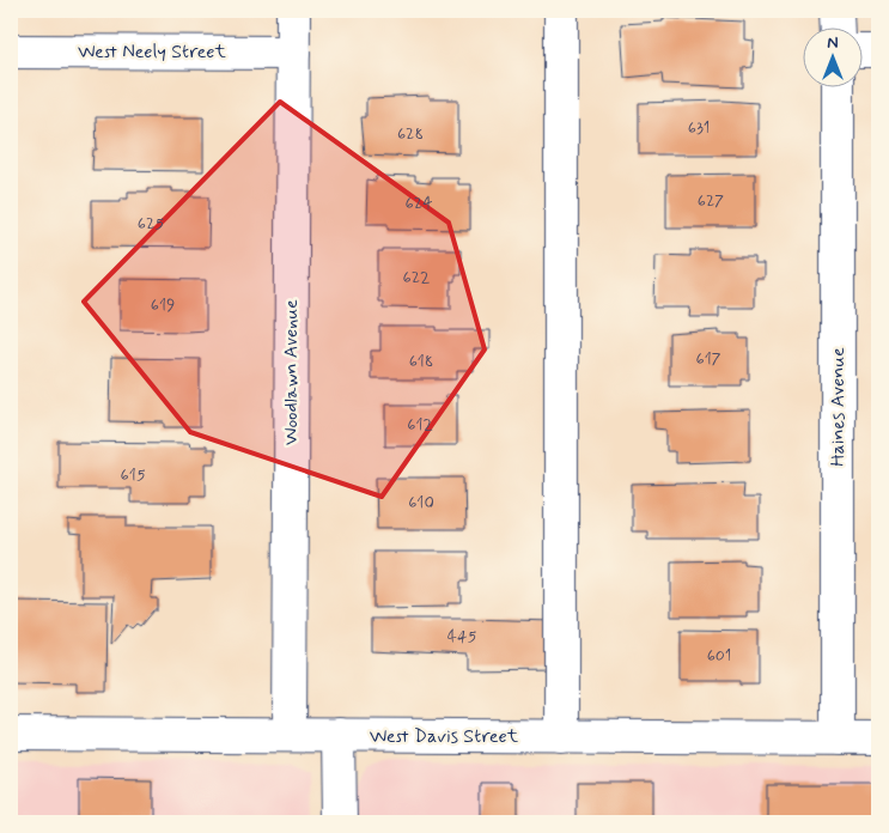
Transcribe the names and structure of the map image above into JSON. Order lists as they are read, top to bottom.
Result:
{
  "streets": {
    "street": [
      "West Neely Street",
      "Woodlawn Avenue",
      "Haines Avenue",
      "West Davis Street"
    ]
  },
  "crossings": [
    ["West Neely Street", "Woodlawn Avenue"],
    ["Woodlawn Avenue", "West Davis Street"],
    ["Haines Avenue", "West Davis Street"]
  ],
  "house_numbers": [
    "631",
    "628",
    "627",
    "624",
    "625",
    "622",
    "619",
    "617",
    "618",
    "612",
    "615",
    "610",
    "445",
    "601"
  ],
  "north": "top"
}
